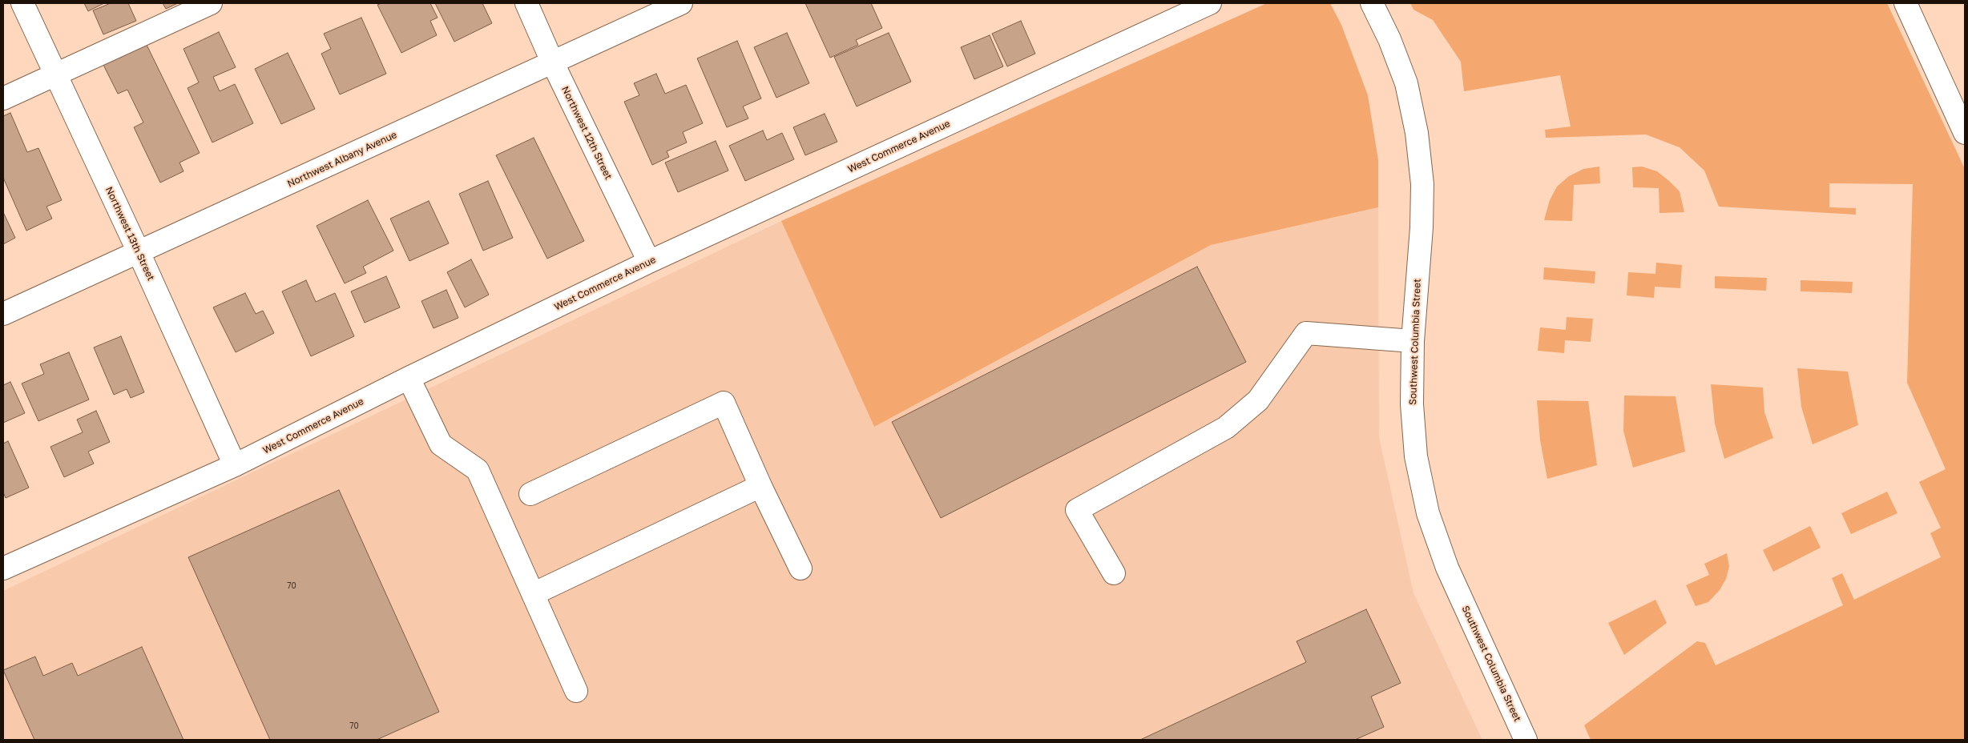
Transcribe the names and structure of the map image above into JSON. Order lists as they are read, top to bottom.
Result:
{
  "streets": {
    "street": [
      "Northwest 12th Street",
      "West Commerce Avenue",
      "Northwest Albany Avenue",
      "Northwest 13th Street",
      "Southwest Columbia Street"
    ]
  },
  "crossings": [
    ["Northwest 12th Street", "West Commerce Avenue"],
    ["Northwest 12th Street", "Northwest Albany Avenue"],
    ["West Commerce Avenue", "Northwest 13th Street"],
    ["Northwest Albany Avenue", "Northwest 13th Street"]
  ],
  "house_numbers": ["70", "70"]
}
